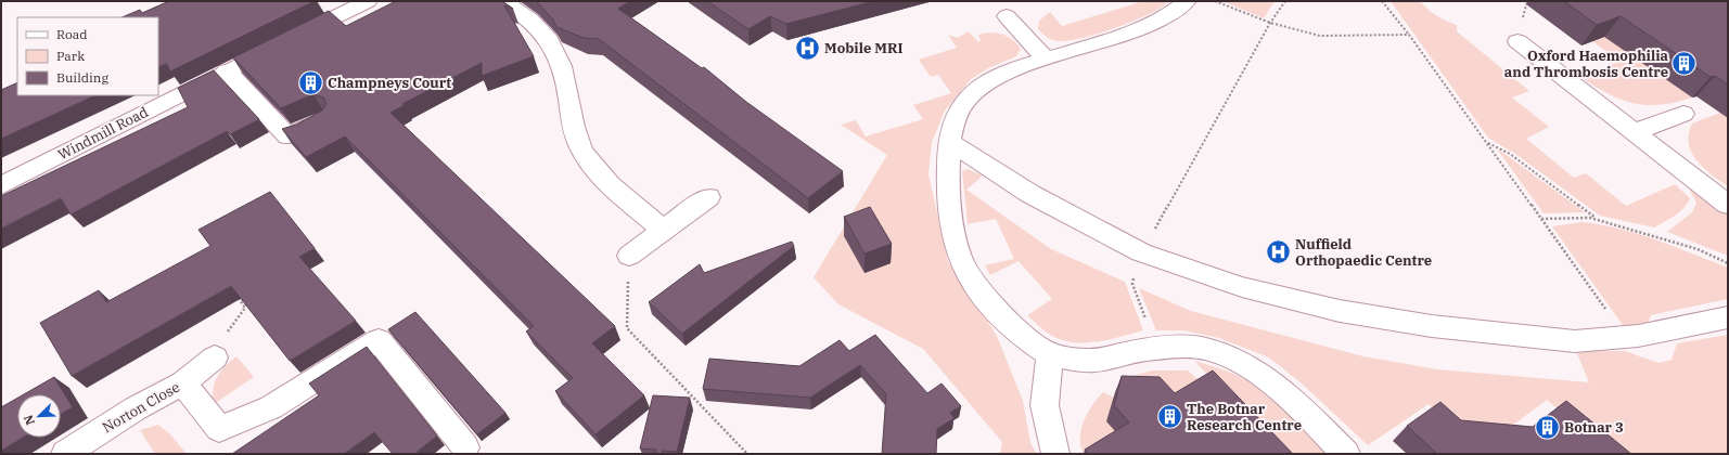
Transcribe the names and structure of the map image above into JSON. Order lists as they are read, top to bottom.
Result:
{
  "streets": {
    "street": ["Windmill Road", "Norton Close"]
  },
  "places": {
    "hospital": ["Mobile MRI", "Nuffield Orthopaedic Centre"],
    "building": [
      "Oxford Haemophilia and Thrombosis Centre",
      "Champneys Court",
      "The Botnar Research Centre",
      "Botnar 3"
    ]
  },
  "legend": ["Road", "Park", "Building"],
  "north": "bottom left"
}
